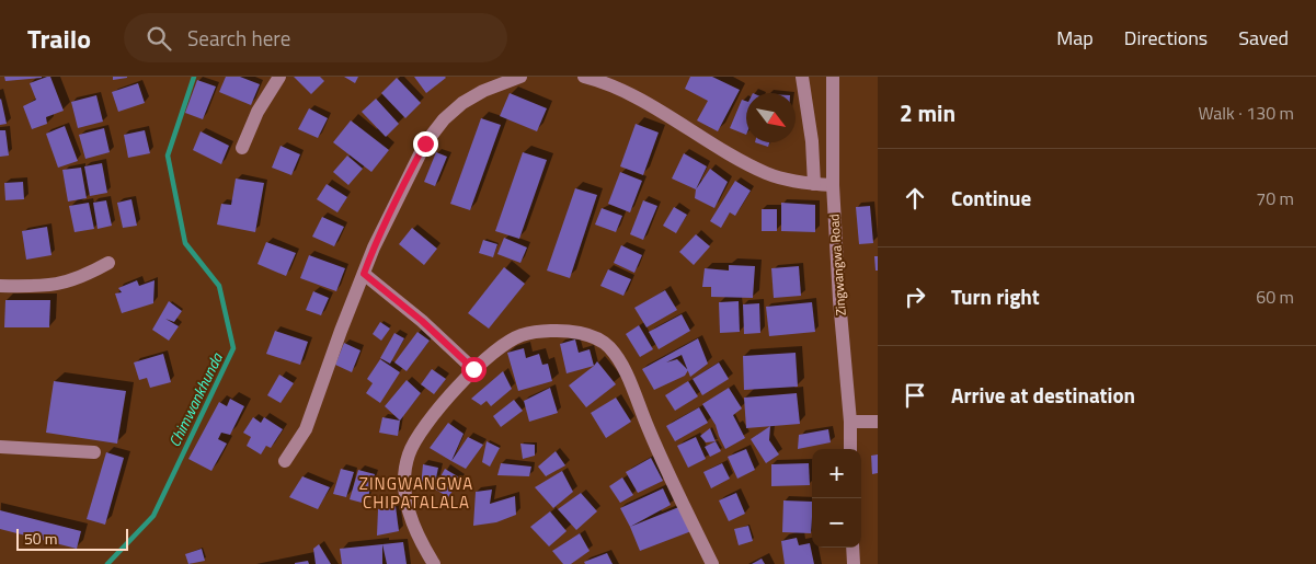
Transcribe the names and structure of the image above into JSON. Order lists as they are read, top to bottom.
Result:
{
  "streets": {
    "street": ["Zingwangwa Road"]
  },
  "districts": ["ZINGWANGWA CHIPATALALA"],
  "water": ["Chimwankhunda"],
  "scale_bar": "50 m",
  "north": "bottom right",
  "page": {
    "header": "Trailo",
    "search": "Search here",
    "nav": ["Map", "Directions", "Saved"],
    "heading": ["2 min", "Walk · 130 m"],
    "list": [
      ["Continue", "70 m"],
      ["Turn right", "60 m"],
      "Arrive at destination"
    ],
    "map_buttons": ["+", "−"],
    "scale": "50 m"
  }
}
